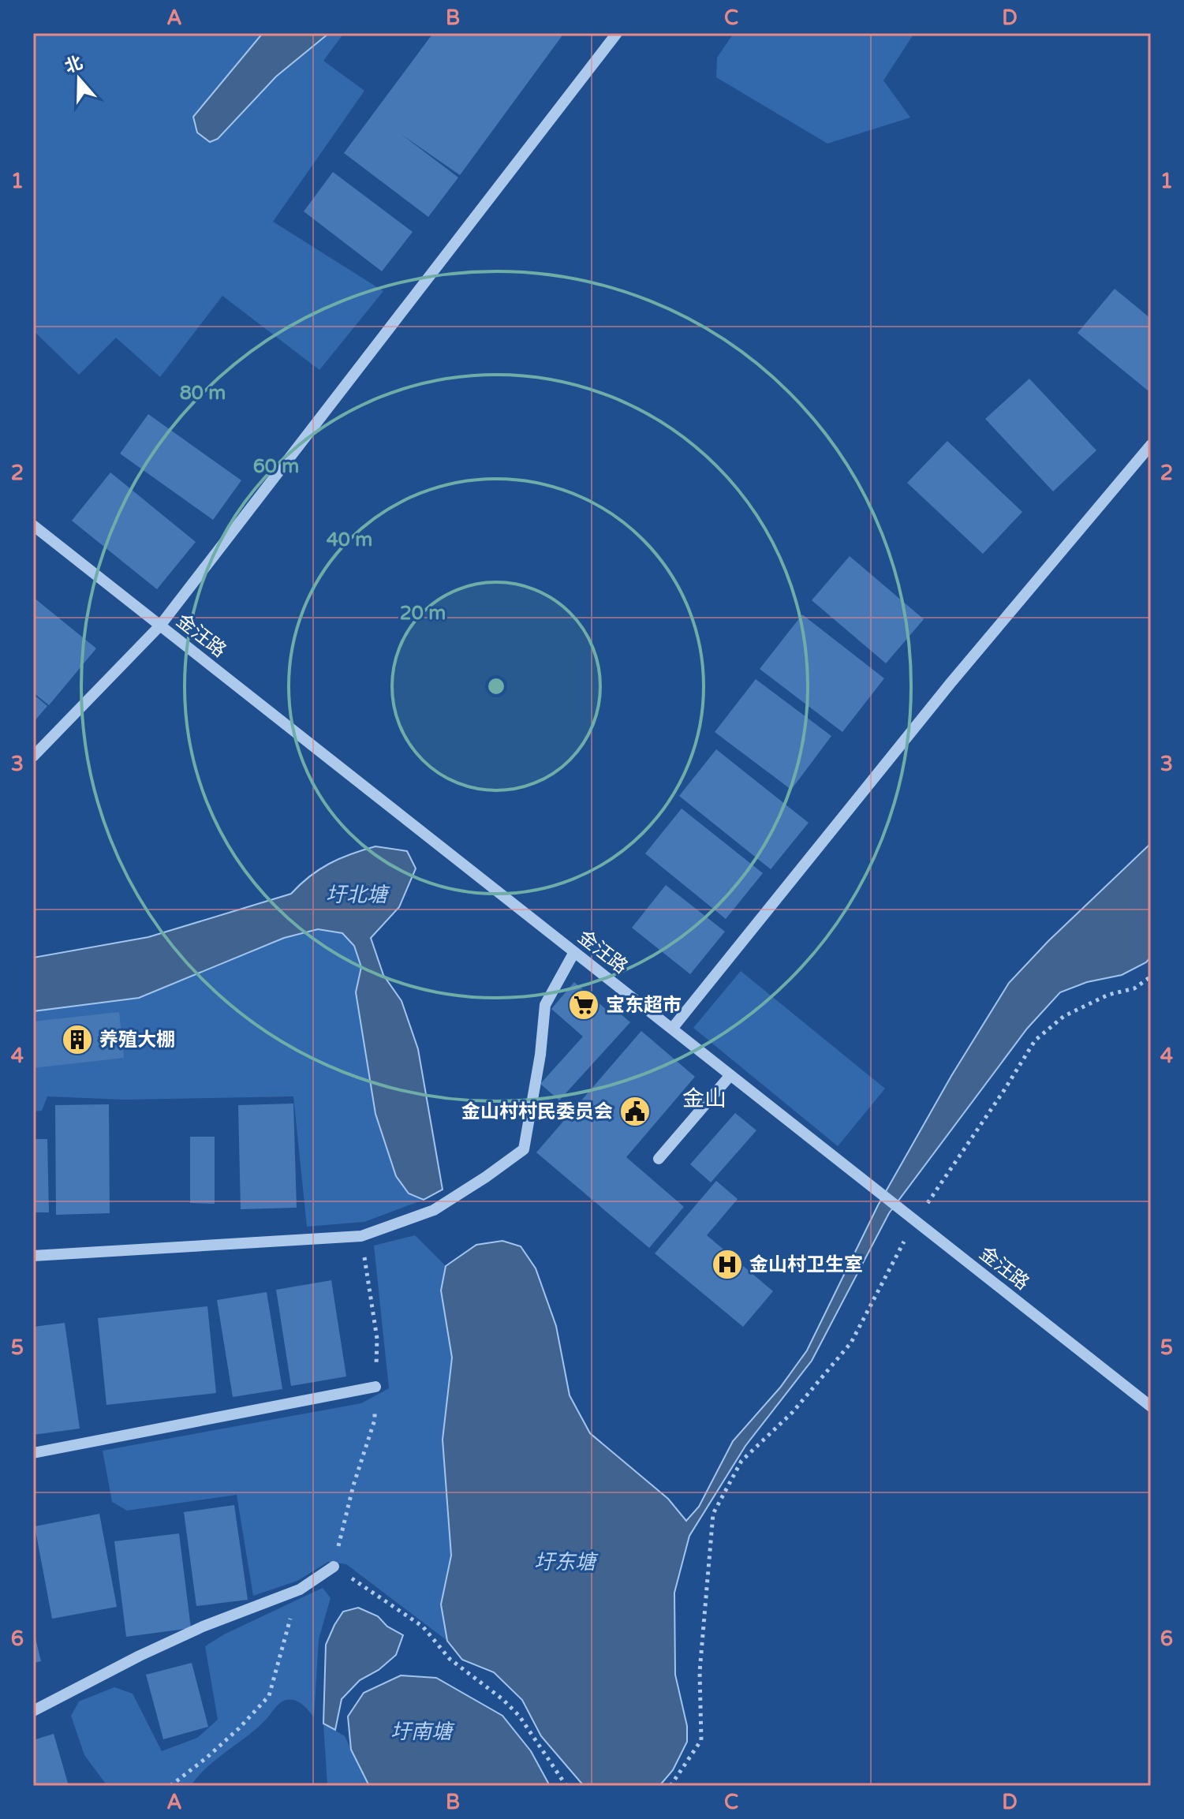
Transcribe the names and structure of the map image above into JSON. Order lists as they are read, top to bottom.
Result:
{
  "streets": {
    "street": ["金汪路"]
  },
  "districts": ["金山"],
  "water": ["圩北塘", "圩东塘", "圩南塘"],
  "places": {
    "supermarket": ["宝东超市"],
    "building": ["养殖大棚"],
    "public building": ["金山村村民委员会"],
    "hospital": ["金山村卫生室"]
  },
  "north": "top",
  "grid": {
    "columns": [
      "A",
      "B",
      "C",
      "D"
    ],
    "rows": [
      "1",
      "2",
      "3",
      "4",
      "5",
      "6"
    ]
  },
  "rings": [
    "80 m",
    "60 m",
    "40 m",
    "20 m"
  ]
}
